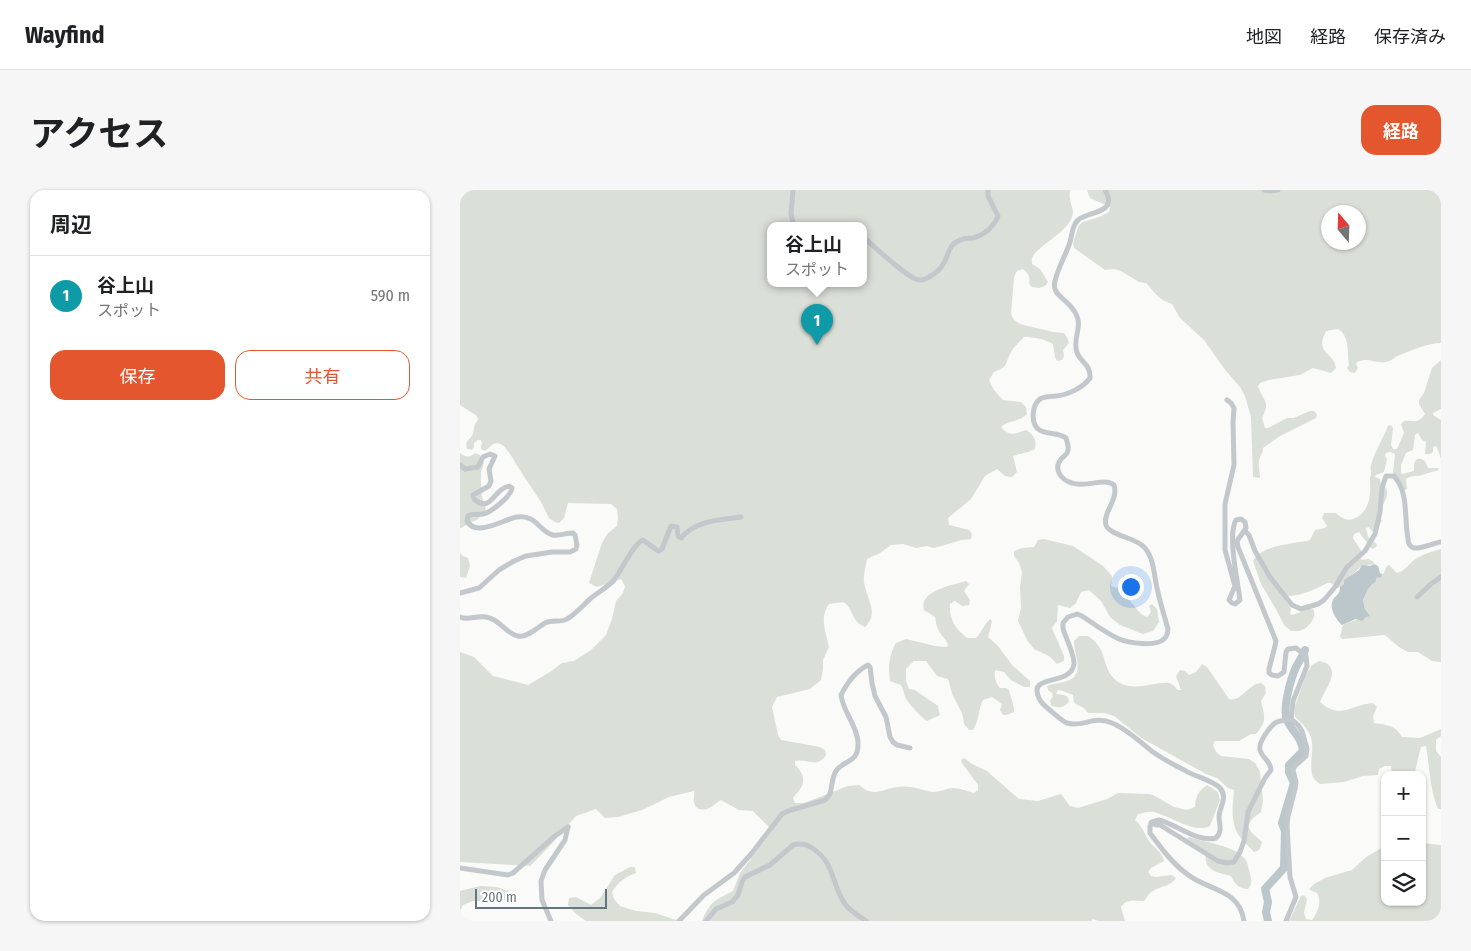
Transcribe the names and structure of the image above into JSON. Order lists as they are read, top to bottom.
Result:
{
  "scale_bar": "200 m",
  "north": "top",
  "page": {
    "header": "Wayfind",
    "nav": ["地図", "経路", "保存済み"],
    "title": "アクセス",
    "buttons": [
      "経路",
      ["保存", "共有"]
    ],
    "heading": "周辺",
    "popup": ["谷上山", "スポット"],
    "list": [
      {
        "mark": "1",
        "name": "谷上山",
        "note": "スポット",
        "value": "590 m"
      }
    ],
    "pins": "1",
    "map_buttons": ["+", "−"],
    "scale": "200 m"
  }
}
